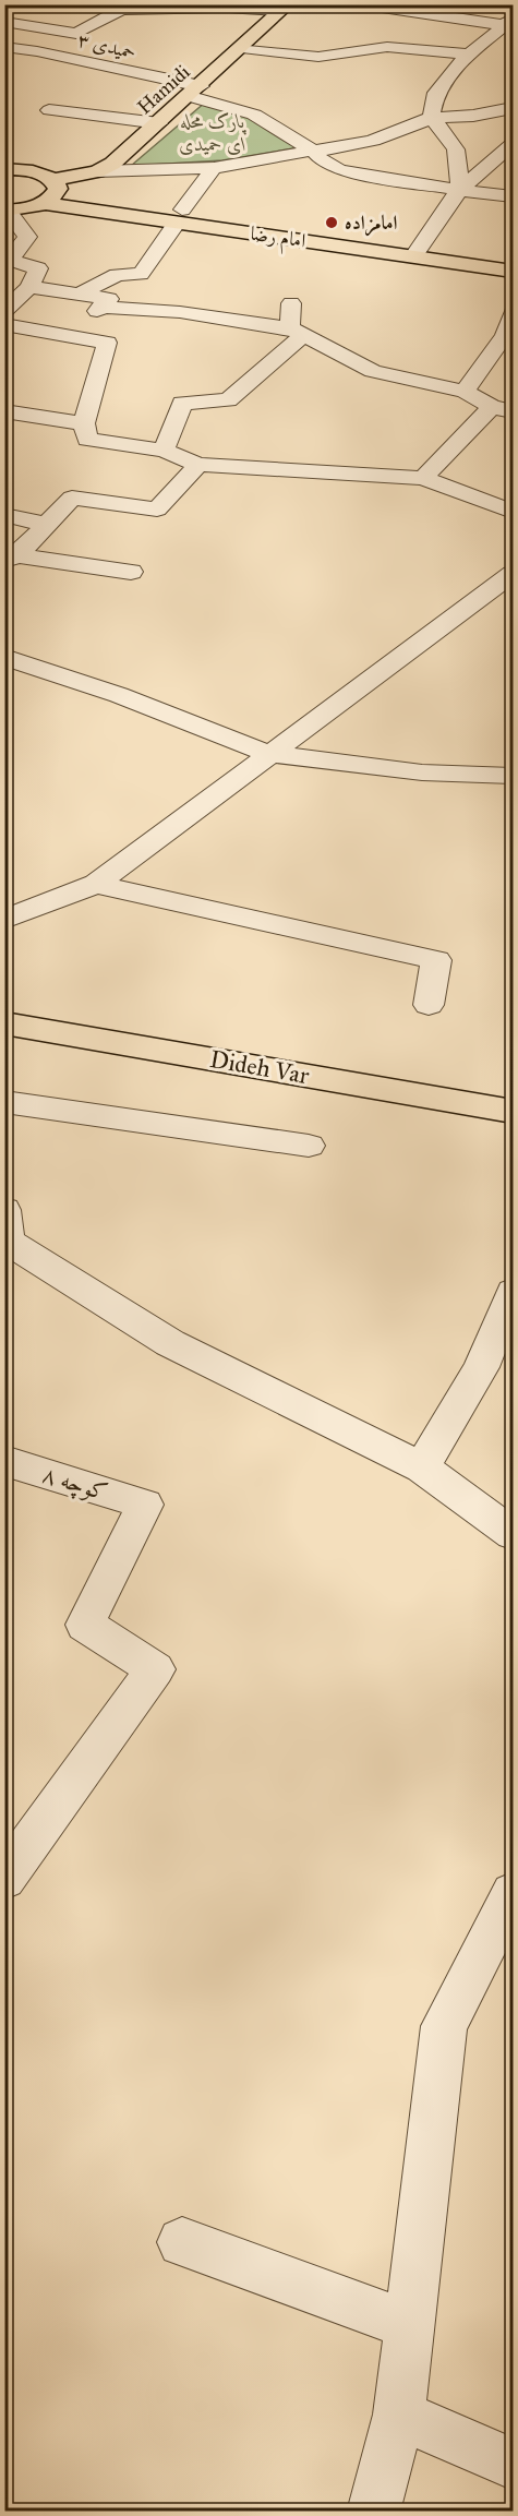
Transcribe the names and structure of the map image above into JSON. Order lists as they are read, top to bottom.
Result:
{
  "streets": {
    "main road": ["Hamidi", "امام رضا", "Dideh Var"],
    "street": ["حمیدی ۳", "کوچه ۸"]
  },
  "crossings": [
    ["حمیدی ۳", "Hamidi"]
  ],
  "parks": ["پارک محله ای حمیدی"],
  "places": ["امامزاده"]
}
